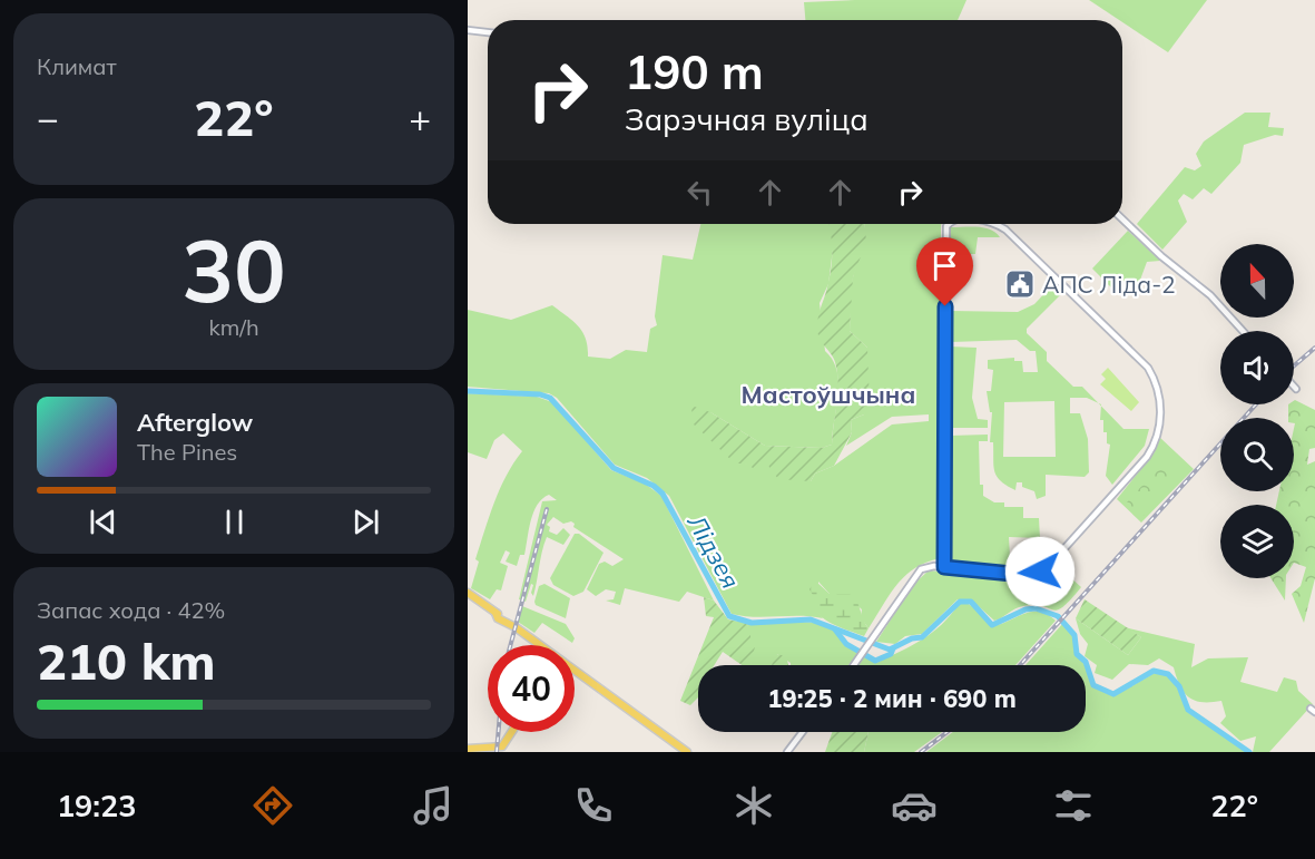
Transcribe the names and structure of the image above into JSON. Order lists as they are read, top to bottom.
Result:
{
  "districts": ["Мастоўшчына"],
  "water": ["Лідзея"],
  "places": {
    "public building": ["АПС Ліда-2"]
  },
  "north": "top",
  "page": {
    "tile": [
      "Климат",
      ["30", "km/h"],
      ["Запас хода · 42%", "210 km"]
    ],
    "turn": ["190 m", "Зарэчная вуліца"],
    "heat": ["−", "22°", "+"],
    "song": ["Afterglow", "The Pines"],
    "limit": "40",
    "trip": "19:25 · 2 мин · 690 m",
    "tabs": ["19:23", "22°"]
  }
}
